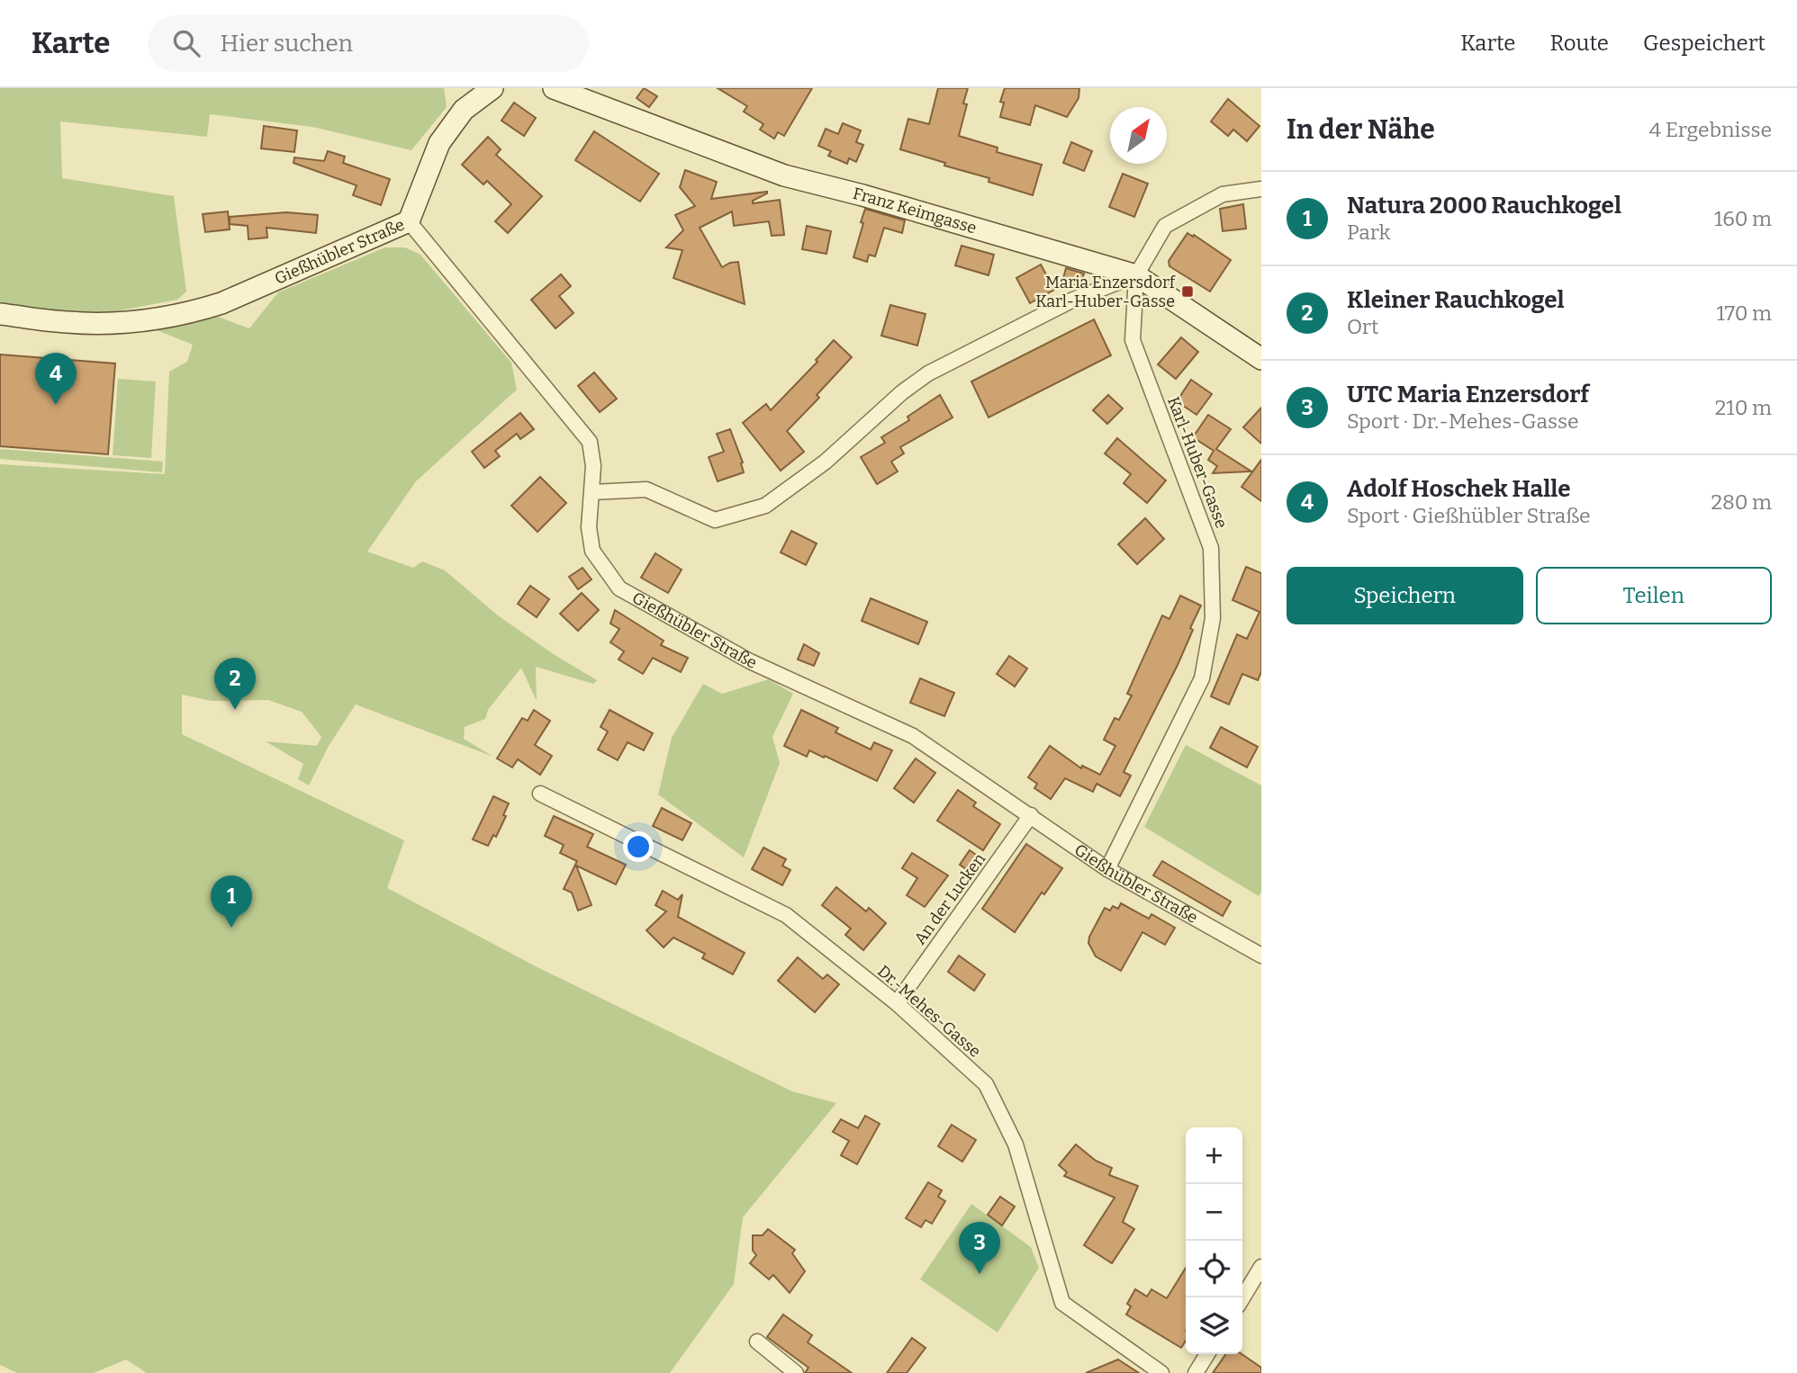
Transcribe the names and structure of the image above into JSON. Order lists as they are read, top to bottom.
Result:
{
  "streets": {
    "main road": ["Franz Keimgasse", "Gießhübler Straße"],
    "street": ["Karl-Huber-Gasse", "An der Lucken", "Dr.-Mehes-Gasse"]
  },
  "crossings": [
    ["Franz Keimgasse", "Karl-Huber-Gasse"],
    ["Gießhübler Straße", "Karl-Huber-Gasse"],
    ["Gießhübler Straße", "An der Lucken"],
    ["An der Lucken", "Dr.-Mehes-Gasse"]
  ],
  "places": {
    "transit": ["Maria Enzersdorf Karl-Huber-Gasse"]
  },
  "north": "top right",
  "page": {
    "header": "Karte",
    "search": "Hier suchen",
    "nav": ["Karte", "Route", "Gespeichert"],
    "heading": ["In der Nähe", "4 Ergebnisse"],
    "list": [
      {
        "mark": "1",
        "name": "Natura 2000 Rauchkogel",
        "note": "Park",
        "value": "160 m"
      },
      {
        "mark": "2",
        "name": "Kleiner Rauchkogel",
        "note": "Ort",
        "value": "170 m"
      },
      {
        "mark": "3",
        "name": "UTC Maria Enzersdorf",
        "note": "Sport · Dr.-Mehes-Gasse",
        "value": "210 m"
      },
      {
        "mark": "4",
        "name": "Adolf Hoschek Halle",
        "note": "Sport · Gießhübler Straße",
        "value": "280 m"
      }
    ],
    "pins": [
      "4",
      "2",
      "1",
      "3"
    ],
    "buttons": ["Speichern", "Teilen"],
    "map_buttons": ["+", "−"]
  }
}
